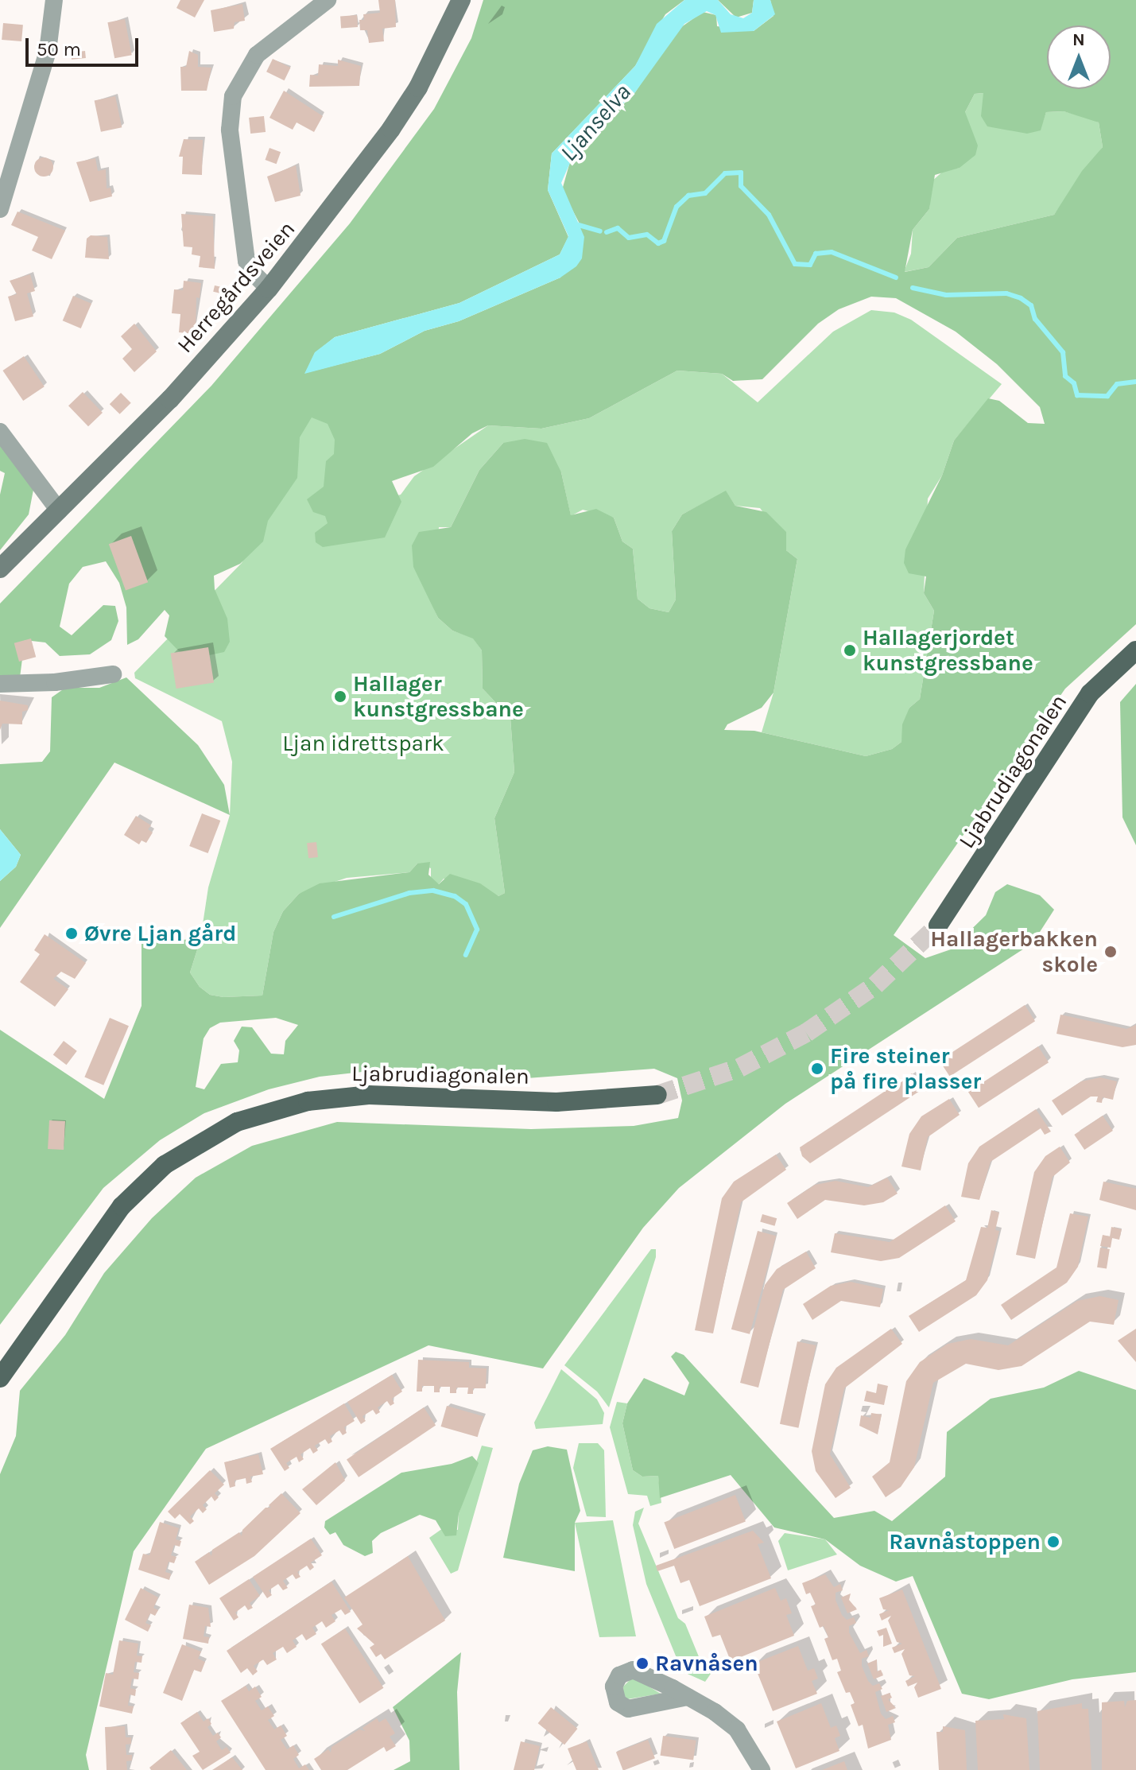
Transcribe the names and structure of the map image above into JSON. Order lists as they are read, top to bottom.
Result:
{
  "streets": {
    "main road": ["Ljabrudiagonalen"],
    "street": ["Herregårdsveien"]
  },
  "water": ["Ljanselva"],
  "parks": ["Ljan idrettspark"],
  "places": [
    "Hallagerjordet kunstgressbane",
    "Hallager kunstgressbane",
    "Øvre Ljan gård",
    "Hallagerbakken skole",
    "Fire steiner på fire plasser",
    "Ravnåstoppen",
    "Ravnåsen"
  ],
  "scale_bar": "50 m",
  "north": "top"
}
